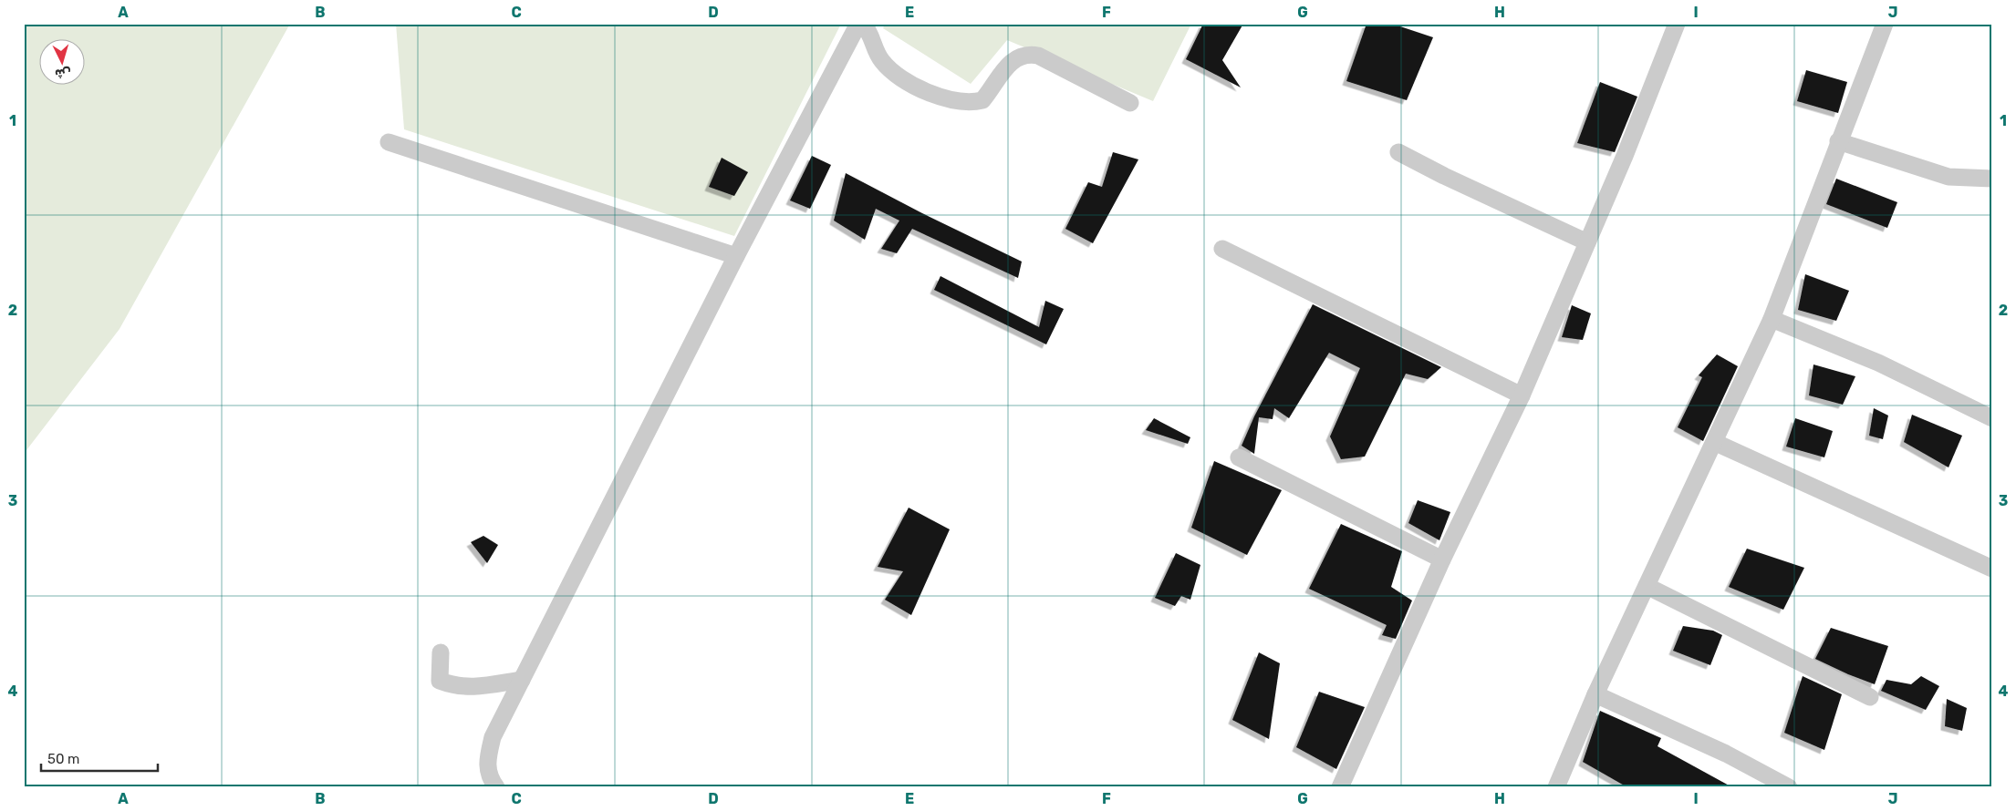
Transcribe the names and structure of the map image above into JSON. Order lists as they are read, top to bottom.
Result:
{
  "scale_bar": "50 m",
  "north": "bottom",
  "grid": {
    "columns": [
      "A",
      "B",
      "C",
      "D",
      "E",
      "F",
      "G",
      "H",
      "I",
      "J"
    ],
    "rows": [
      "1",
      "2",
      "3",
      "4"
    ]
  }
}
